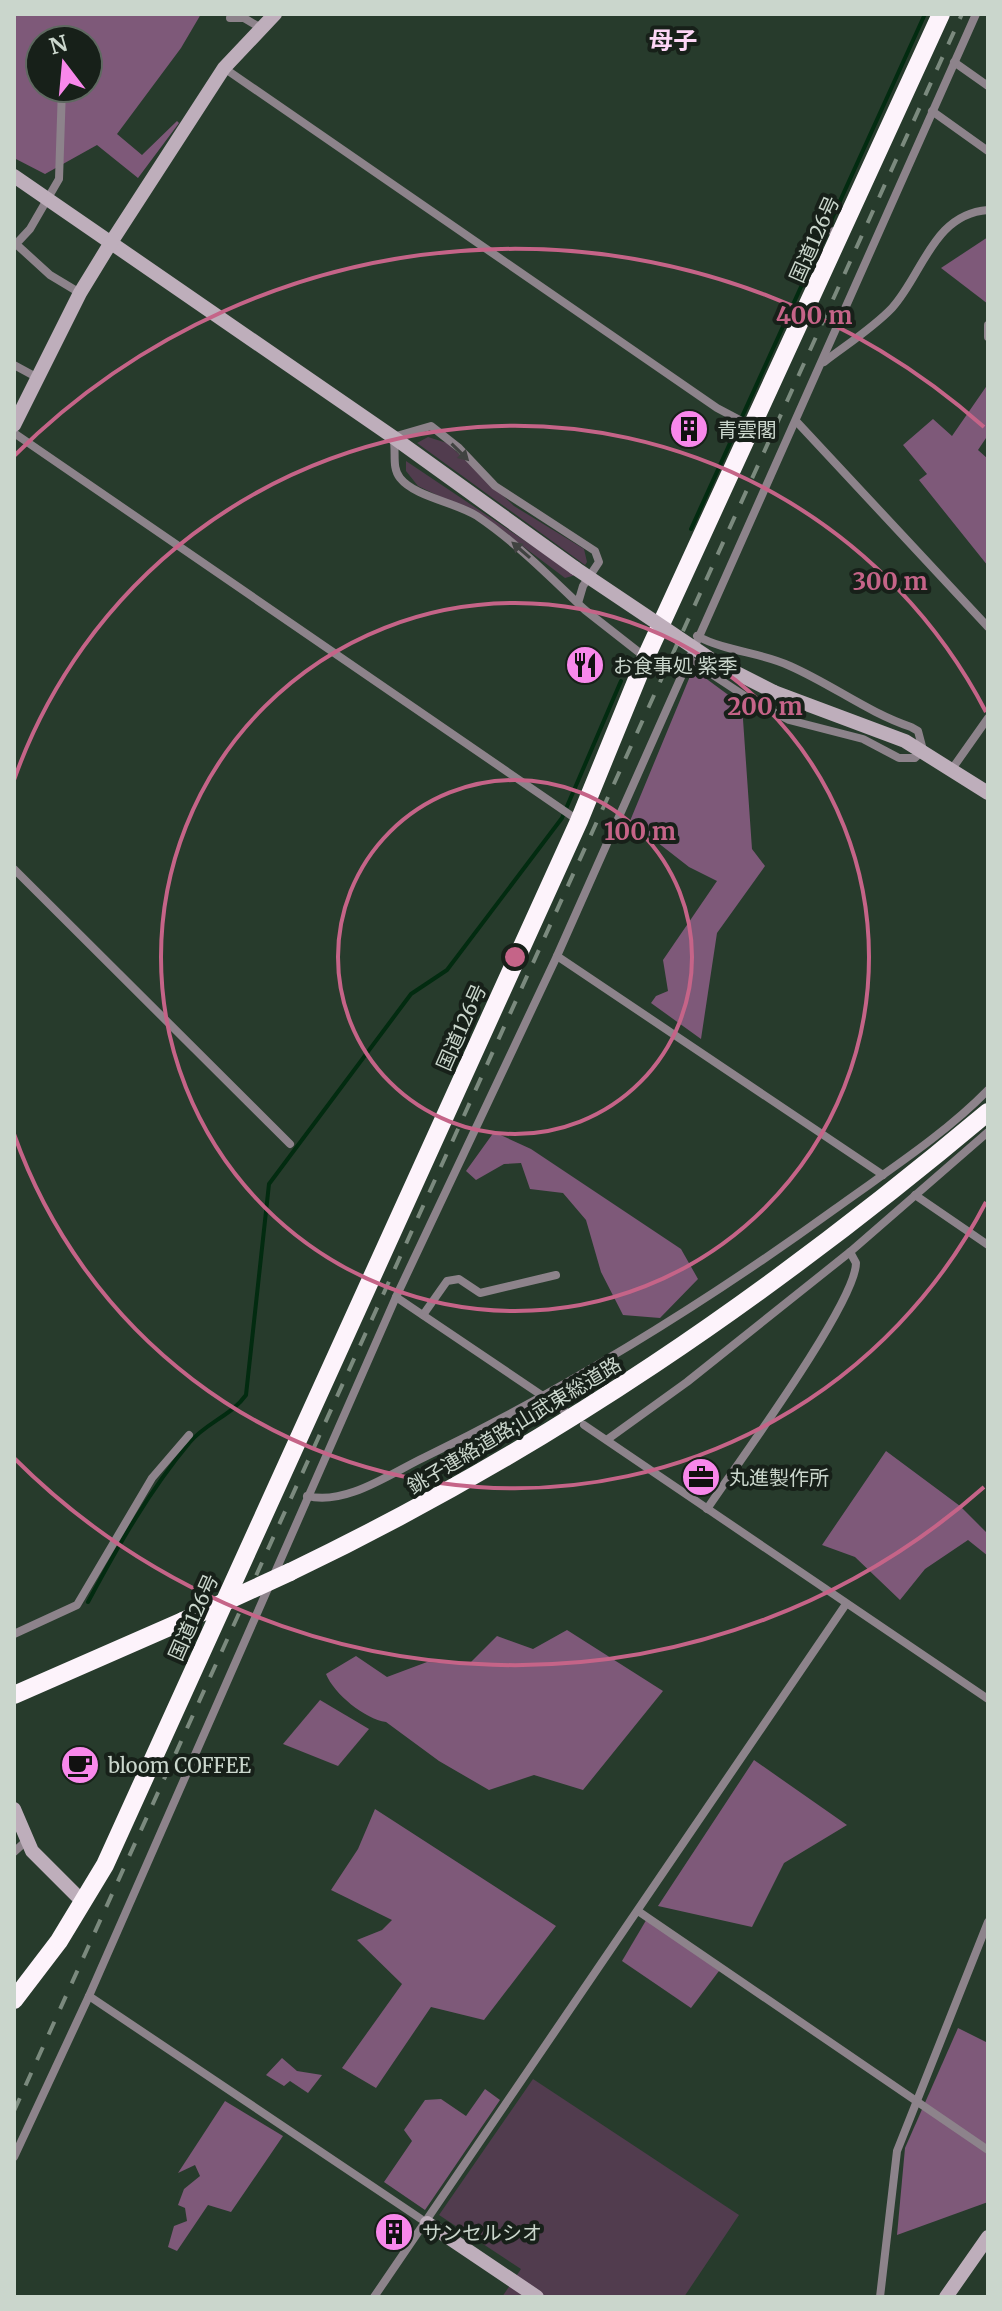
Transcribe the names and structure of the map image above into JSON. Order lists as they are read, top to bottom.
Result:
{
  "streets": {
    "highway": ["国道126号", "銚子連絡道路;山武東総道路"]
  },
  "districts": ["母子"],
  "places": {
    "building": ["青雲閣", "サンセルシオ"],
    "restaurant": ["お食事処 紫季"],
    "office": ["丸進製作所"],
    "cafe": ["bloom COFFEE"]
  },
  "north": "top",
  "rings": [
    "400 m",
    "300 m",
    "200 m",
    "100 m"
  ]
}
